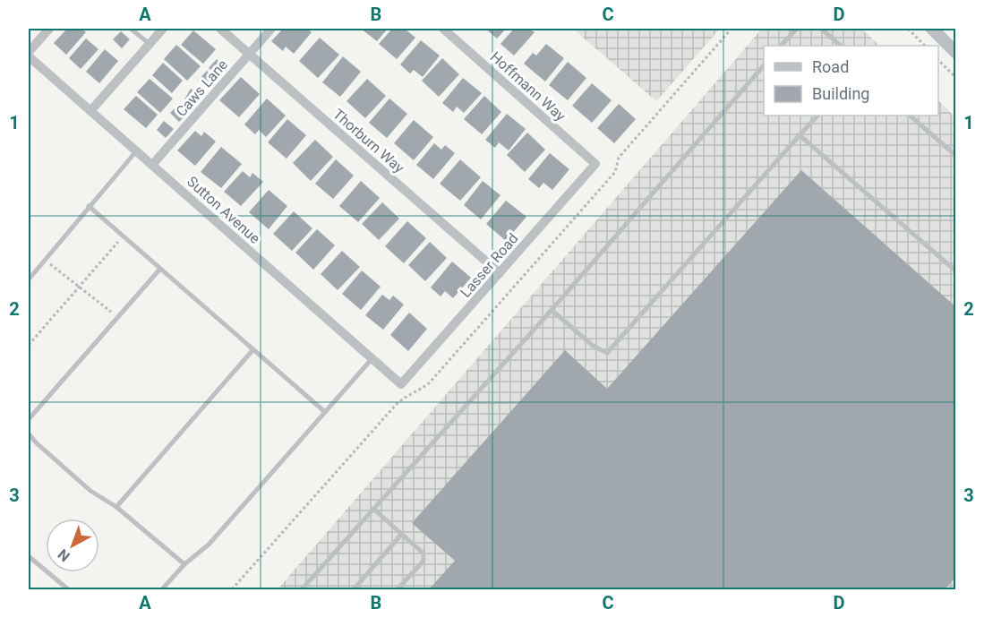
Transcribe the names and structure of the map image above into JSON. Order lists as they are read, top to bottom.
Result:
{
  "streets": {
    "street": [
      "Hoffmann Way",
      "Caws Lane",
      "Thorburn Way",
      "Sutton Avenue",
      "Lasser Road"
    ]
  },
  "crossings": [
    ["Hoffmann Way", "Lasser Road"],
    ["Caws Lane", "Thorburn Way"],
    ["Caws Lane", "Sutton Avenue"],
    ["Thorburn Way", "Lasser Road"],
    ["Sutton Avenue", "Lasser Road"]
  ],
  "legend": ["Road", "Building"],
  "north": "bottom left",
  "grid": {
    "columns": [
      "A",
      "B",
      "C",
      "D"
    ],
    "rows": ["1", "2", "3"]
  }
}
